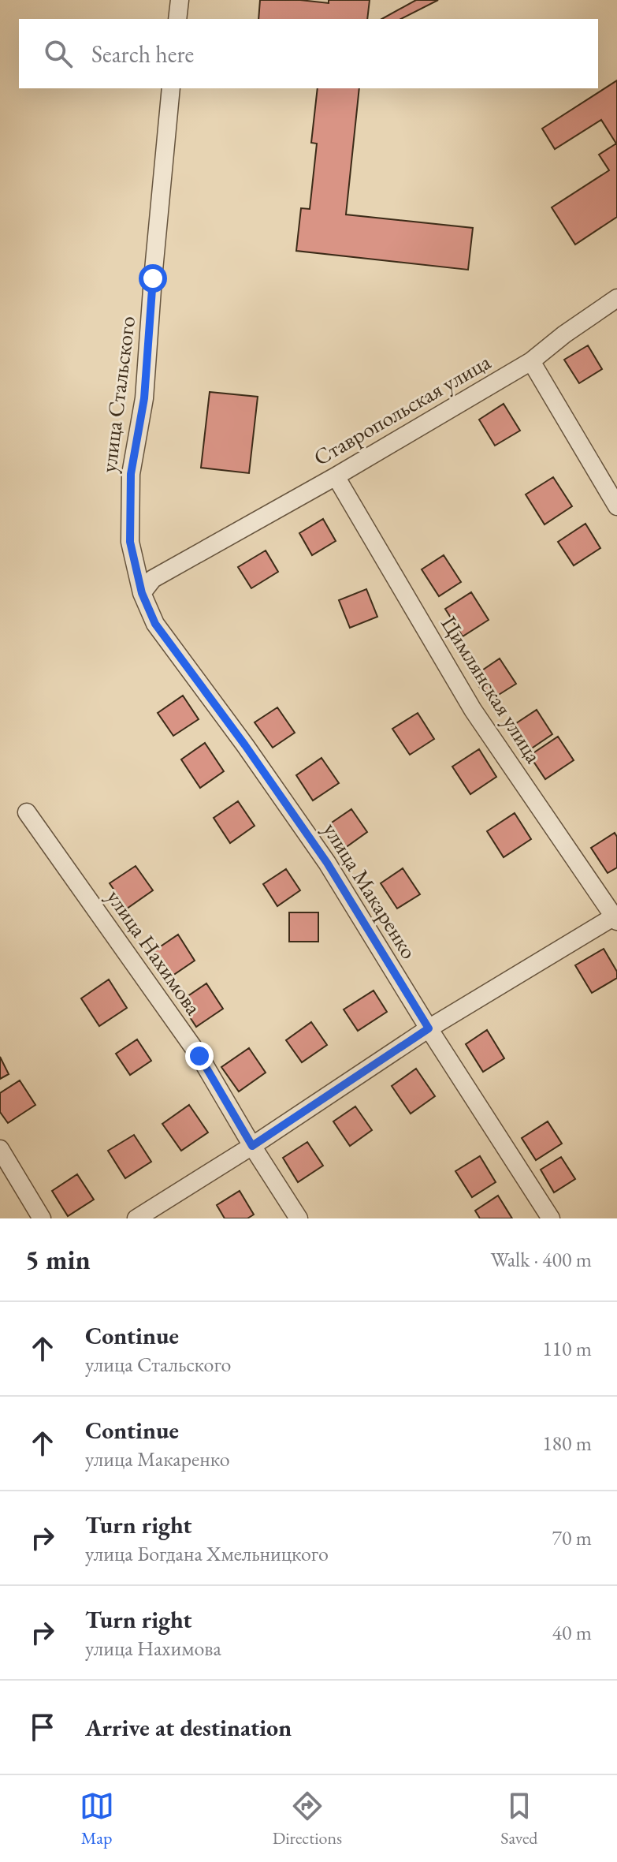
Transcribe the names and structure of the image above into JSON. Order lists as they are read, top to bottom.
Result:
{
  "streets": {
    "street": [
      "улица Стальского",
      "Ставропольская улица",
      "Цимлянская улица",
      "улица Макаренко",
      "улица Нахимова"
    ]
  },
  "crossings": [
    ["улица Стальского", "Ставропольская улица"],
    ["улица Стальского", "улица Макаренко"],
    ["Ставропольская улица", "Цимлянская улица"],
    ["Ставропольская улица", "улица Макаренко"]
  ],
  "page": {
    "search": "Search here",
    "heading": ["5 min", "Walk · 400 m"],
    "list": [
      ["Continue", "улица Стальского", "110 m"],
      ["Continue", "улица Макаренко", "180 m"],
      ["Turn right", "улица Богдана Хмельницкого", "70 m"],
      ["Turn right", "улица Нахимова", "40 m"],
      "Arrive at destination"
    ],
    "nav": ["Map", "Directions", "Saved"]
  }
}
